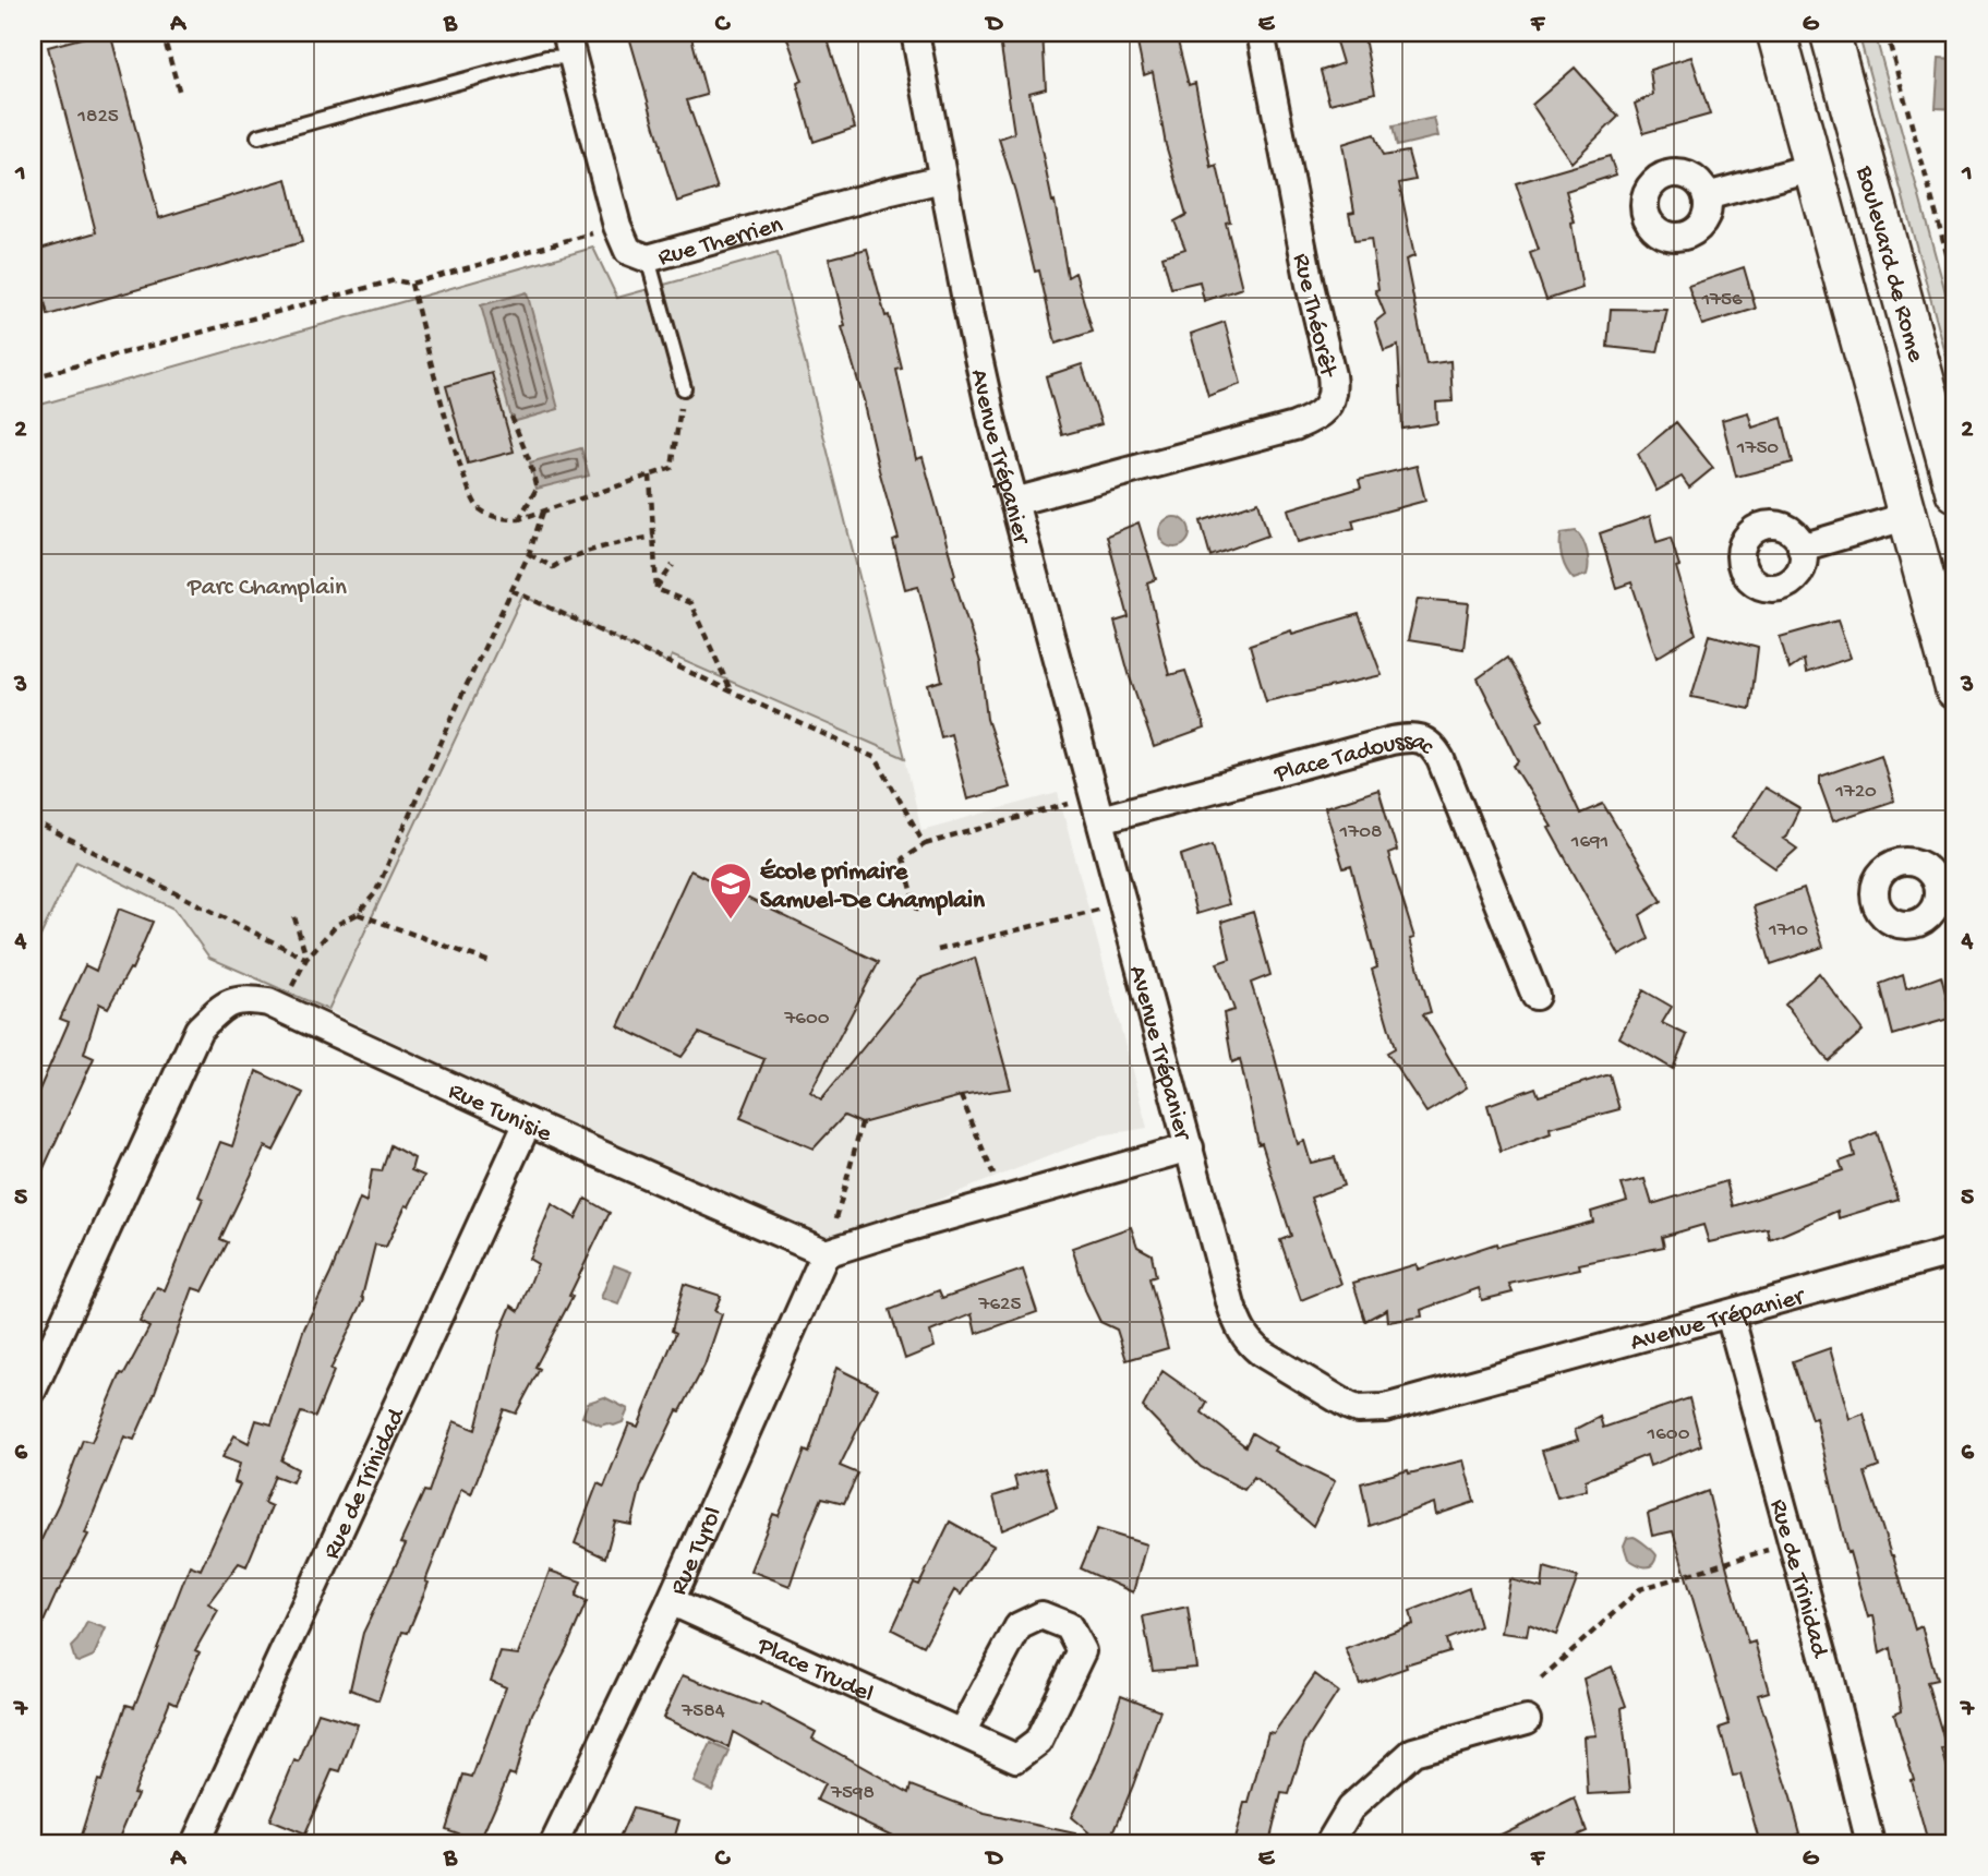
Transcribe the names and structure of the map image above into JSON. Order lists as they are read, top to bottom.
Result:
{
  "streets": {
    "main road": ["Boulevard de Rome"],
    "street": [
      "Rue Therrien",
      "Rue Théorêt",
      "Avenue Trépanier",
      "Place Tadoussac",
      "Rue Tunisie",
      "Rue de Trinidad",
      "Rue Tyrol",
      "Place Trudel"
    ]
  },
  "crossings": [
    ["Rue Therrien", "Avenue Trépanier"],
    ["Rue Théorêt", "Avenue Trépanier"],
    ["Avenue Trépanier", "Place Tadoussac"],
    ["Avenue Trépanier", "Rue de Trinidad"],
    ["Rue Tunisie", "Rue de Trinidad"],
    ["Rue Tunisie", "Rue Tyrol"],
    ["Rue Tyrol", "Place Trudel"]
  ],
  "parks": ["Parc Champlain"],
  "places": {
    "school or university": ["École primaire Samuel-De Champlain"]
  },
  "house_numbers": [
    "1825",
    "1756",
    "1750",
    "1720",
    "1708",
    "1691",
    "1710",
    "7600",
    "7625",
    "1600",
    "7584",
    "7598"
  ],
  "grid": {
    "columns": [
      "A",
      "B",
      "C",
      "D",
      "E",
      "F",
      "G"
    ],
    "rows": [
      "1",
      "2",
      "3",
      "4",
      "5",
      "6",
      "7"
    ]
  }
}
